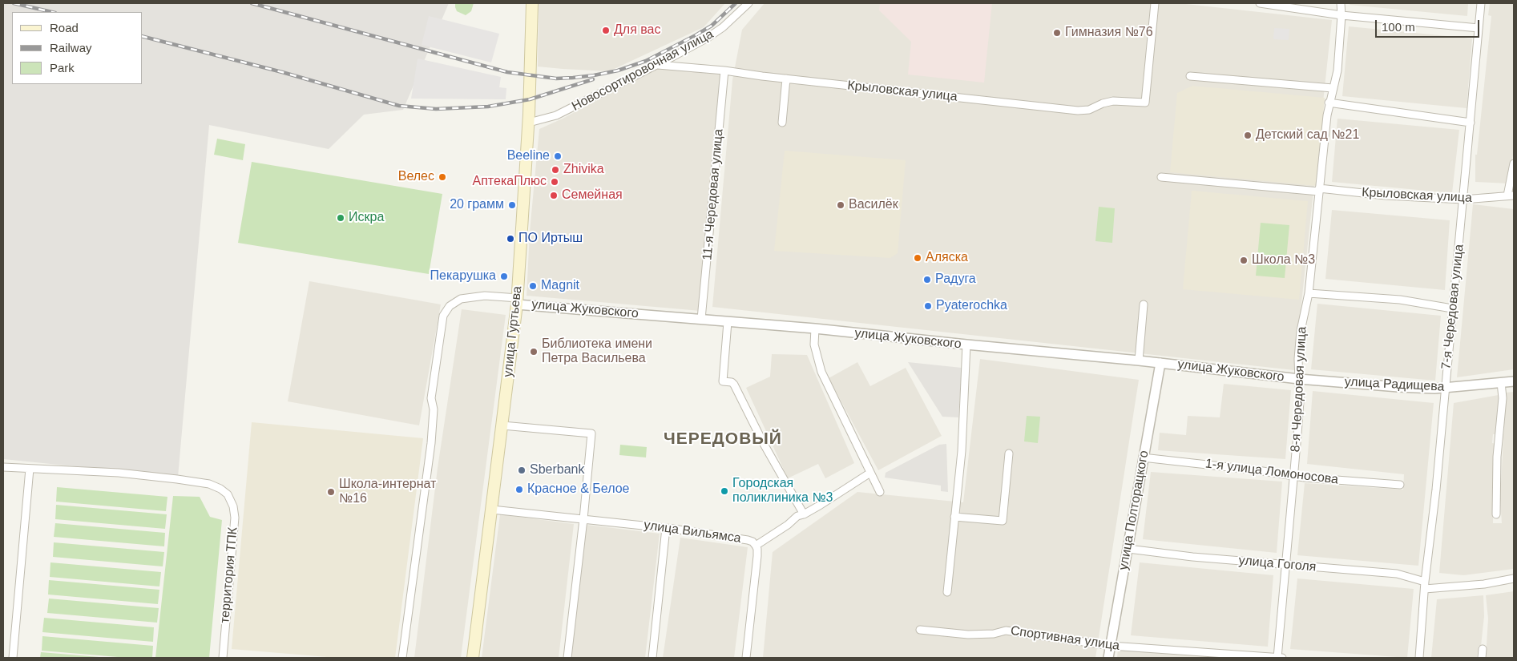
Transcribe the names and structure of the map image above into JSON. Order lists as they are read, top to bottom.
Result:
{
  "streets": {
    "main road": ["улица Гуртьева"],
    "street": [
      "Новосортировочная улица",
      "Крыловская улица",
      "11-я Чередовая улица",
      "7-я Чередовая улица",
      "улица Жуковского",
      "улица Радищева",
      "8-я Чередовая улица",
      "1-я улица Ломоносова",
      "улица Полторацкого",
      "улица Вильямса",
      "улица Гоголя",
      "территория ТПК",
      "Спортивная улица"
    ]
  },
  "crossings": [
    ["Новосортировочная улица", "Крыловская улица"],
    ["Новосортировочная улица", "улица Гуртьева"],
    ["Крыловская улица", "11-я Чередовая улица"],
    ["Крыловская улица", "7-я Чередовая улица"],
    ["Крыловская улица", "8-я Чередовая улица"],
    ["11-я Чередовая улица", "улица Жуковского"],
    ["7-я Чередовая улица", "улица Радищева"],
    ["7-я Чередовая улица", "улица Гоголя"],
    ["улица Жуковского", "улица Гуртьева"],
    ["улица Жуковского", "улица Радищева"],
    ["улица Жуковского", "8-я Чередовая улица"],
    ["улица Жуковского", "улица Полторацкого"],
    ["улица Гуртьева", "улица Вильямса"],
    ["улица Радищева", "8-я Чередовая улица"],
    ["8-я Чередовая улица", "1-я улица Ломоносова"],
    ["8-я Чередовая улица", "улица Гоголя"],
    ["8-я Чередовая улица", "Спортивная улица"],
    ["1-я улица Ломоносова", "улица Полторацкого"],
    ["улица Полторацкого", "улица Гоголя"],
    ["улица Полторацкого", "Спортивная улица"]
  ],
  "districts": ["ЧЕРЕДОВЫЙ"],
  "places": [
    "Для вас",
    "Гимназия №76",
    "Детский сад №21",
    "Beeline",
    "Zhivika",
    "Велес",
    "АптекаПлюс",
    "Семейная",
    "20 грамм",
    "Василёк",
    "Искра",
    "ПО Иртыш",
    "Аляска",
    "Школа №3",
    "Пекарушка",
    "Радуга",
    "Magnit",
    "Pyaterochka",
    "Библиотека имени Петра Васильева",
    "Sberbank",
    "Красное & Белое",
    "Городская поликлиника №3",
    "Школа-интернат №16"
  ],
  "legend": ["Road", "Railway", "Park"],
  "scale_bar": "100 m"
}
